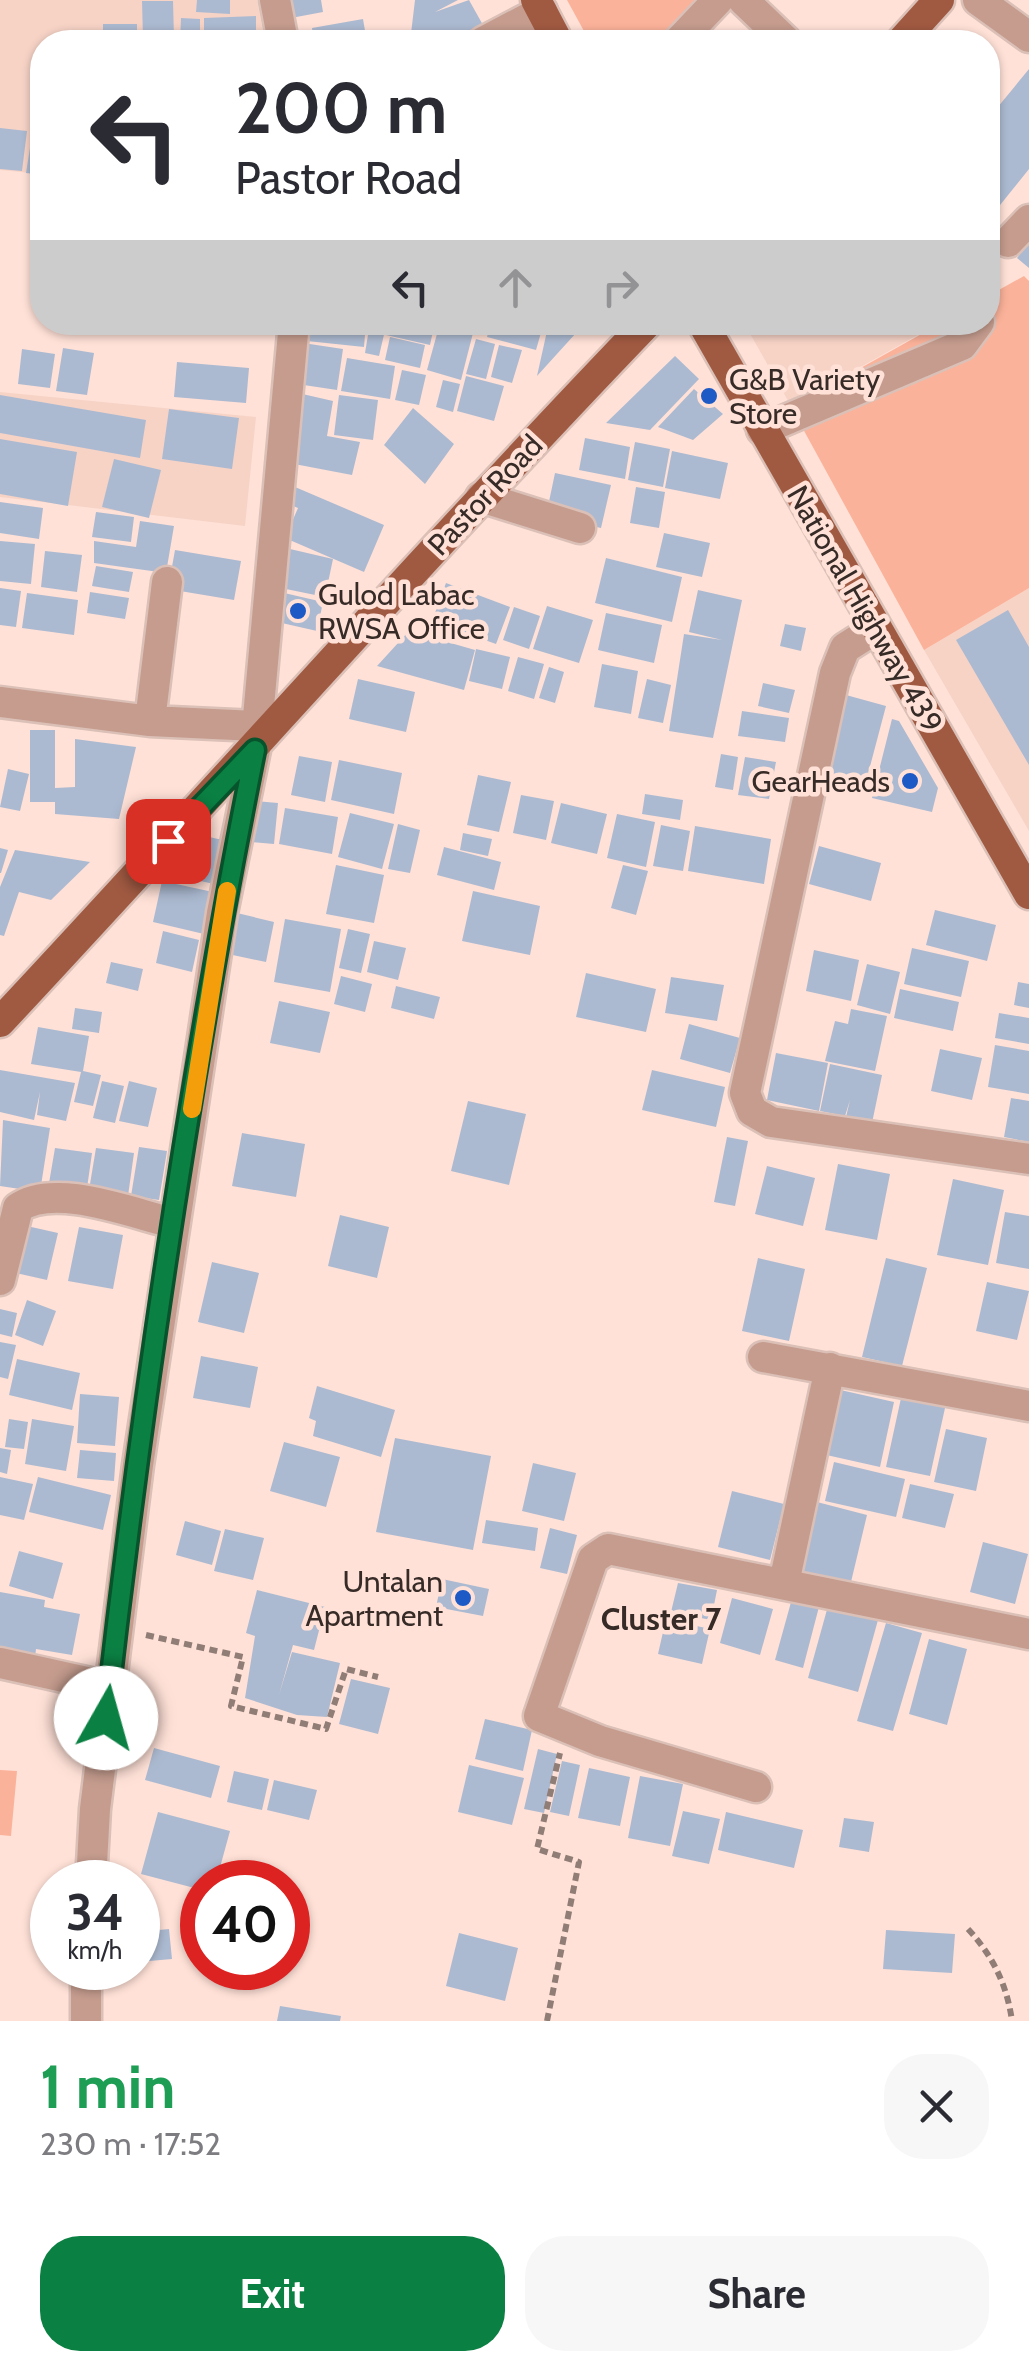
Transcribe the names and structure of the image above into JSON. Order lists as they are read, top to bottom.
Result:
{
  "streets": {
    "main road": ["Pastor Road", "National Highway 439"]
  },
  "districts": ["Cluster 7"],
  "places": [
    "G&B Variety Store",
    "Gulod Labac RWSA Office",
    "GearHeads",
    "Untalan Apartment"
  ],
  "page": {
    "turn": ["200 m", "Pastor Road"],
    "speed": "34 km/h",
    "limit": "40",
    "heading": ["1 min", "230 m · 17:52"],
    "buttons": ["Exit", "Share"]
  }
}
